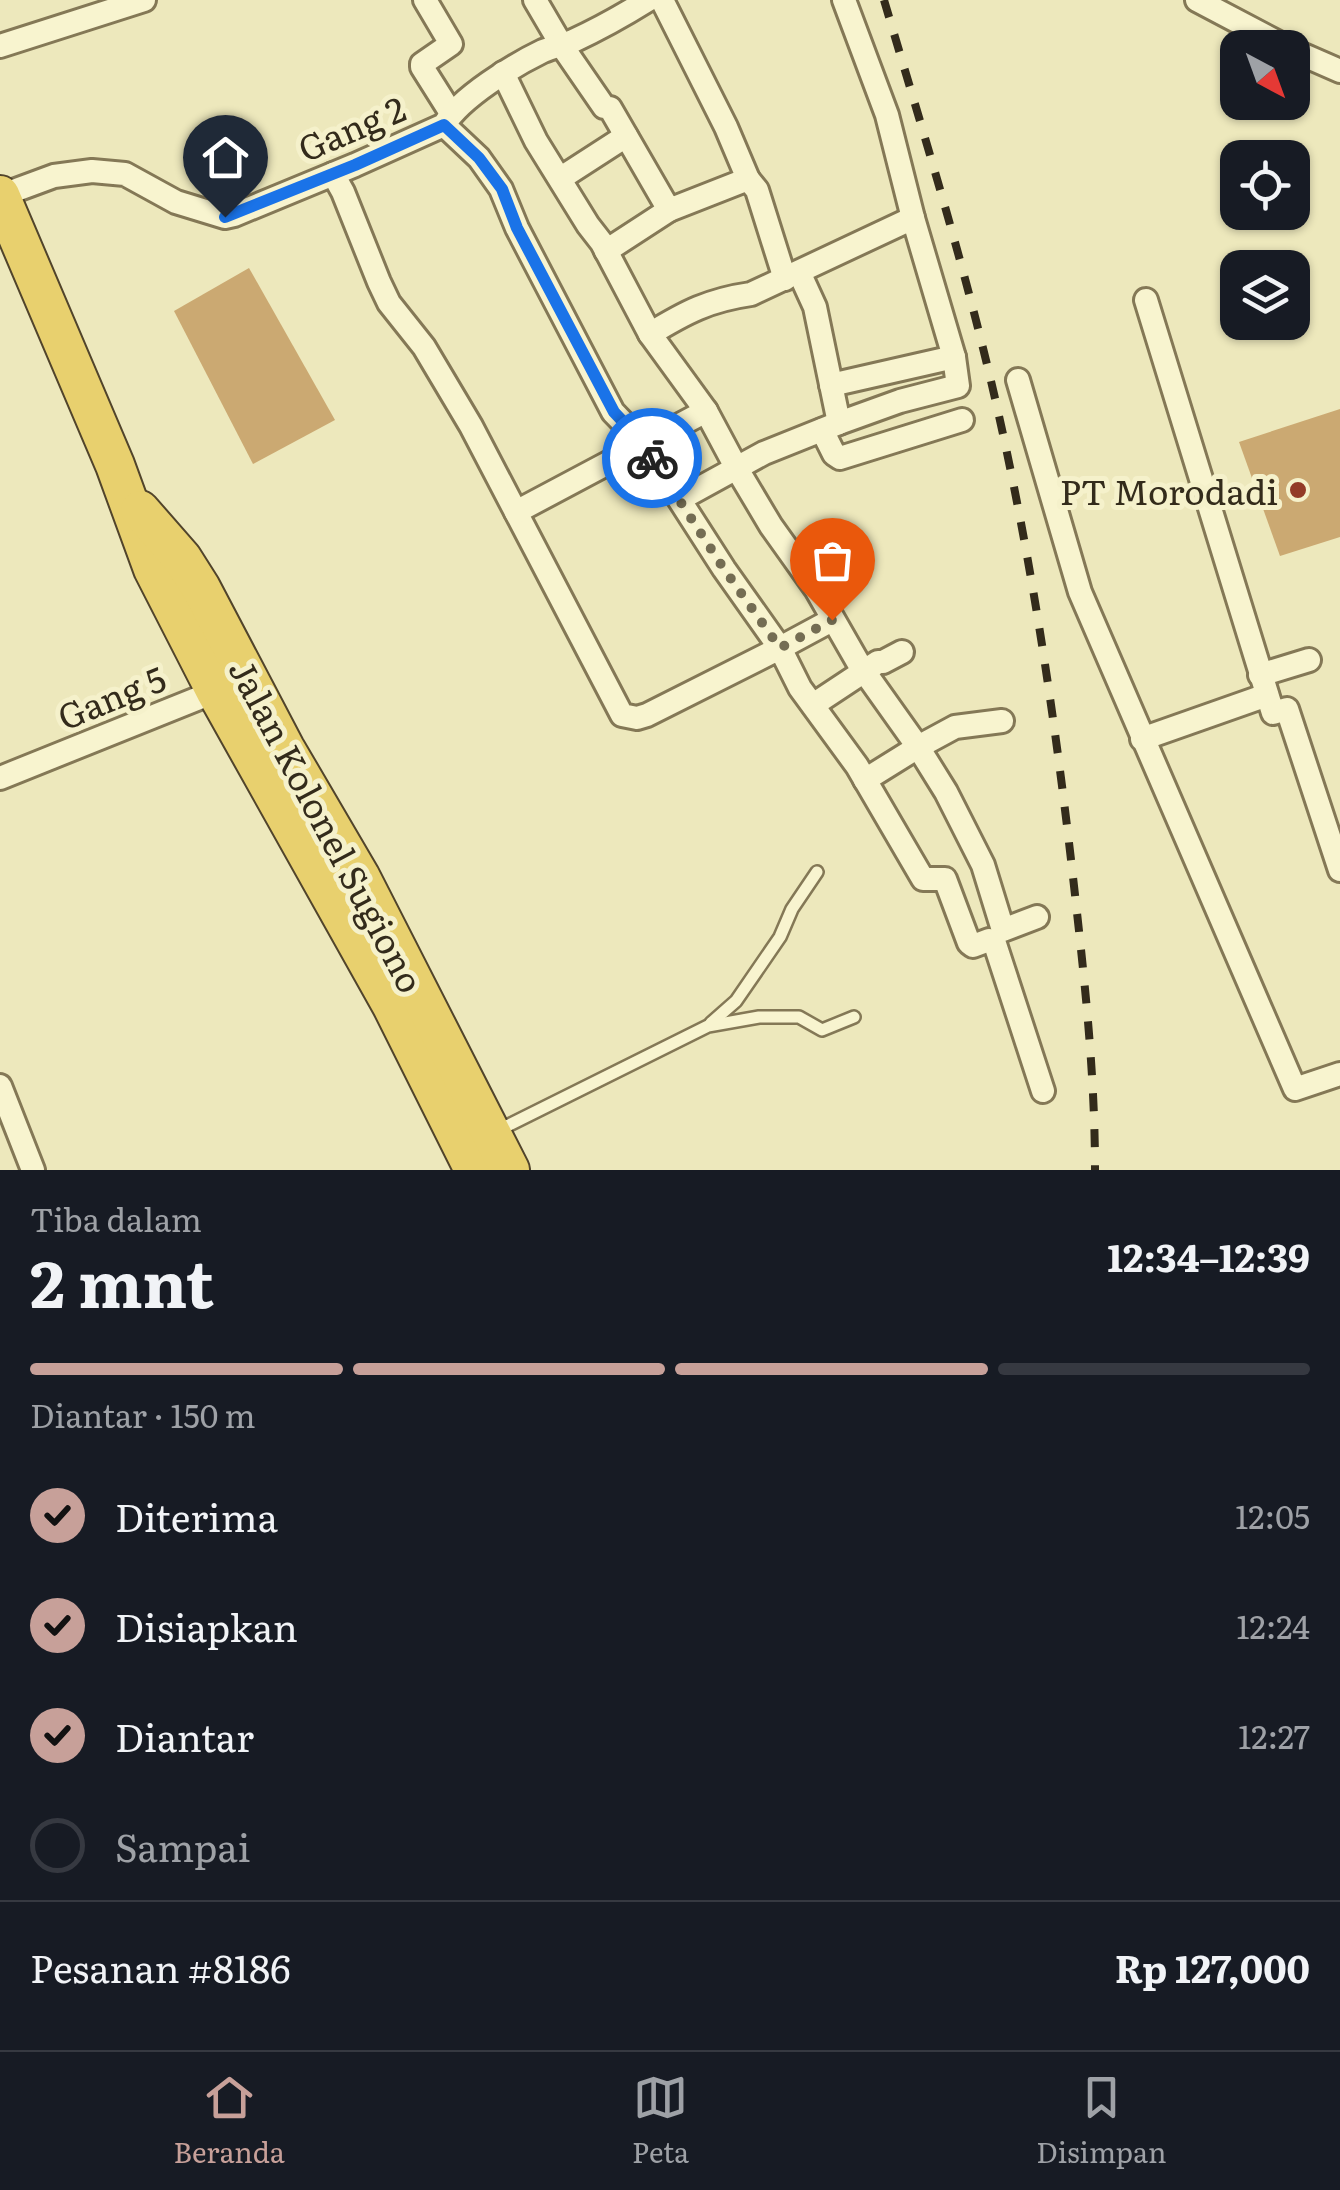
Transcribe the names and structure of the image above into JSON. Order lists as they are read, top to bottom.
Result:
{
  "streets": {
    "highway": ["Jalan Kolonel Sugiono"],
    "street": ["Gang 2", "Gang 5"]
  },
  "crossings": [
    ["Gang 2", "Jalan Kolonel Sugiono"],
    ["Gang 5", "Jalan Kolonel Sugiono"]
  ],
  "places": ["PT Morodadi"],
  "north": "bottom right",
  "page": {
    "heading": ["2 mnt", "Tiba dalam", "12:34–12:39"],
    "panel": ["Pesanan #8186", "Rp 127,000"],
    "bar": "Diantar · 150 m",
    "list": [
      ["Diterima", "12:05"],
      ["Disiapkan", "12:24"],
      ["Diantar", "12:27"],
      "Sampai"
    ],
    "tabs": ["Beranda", "Peta", "Disimpan"]
  }
}
